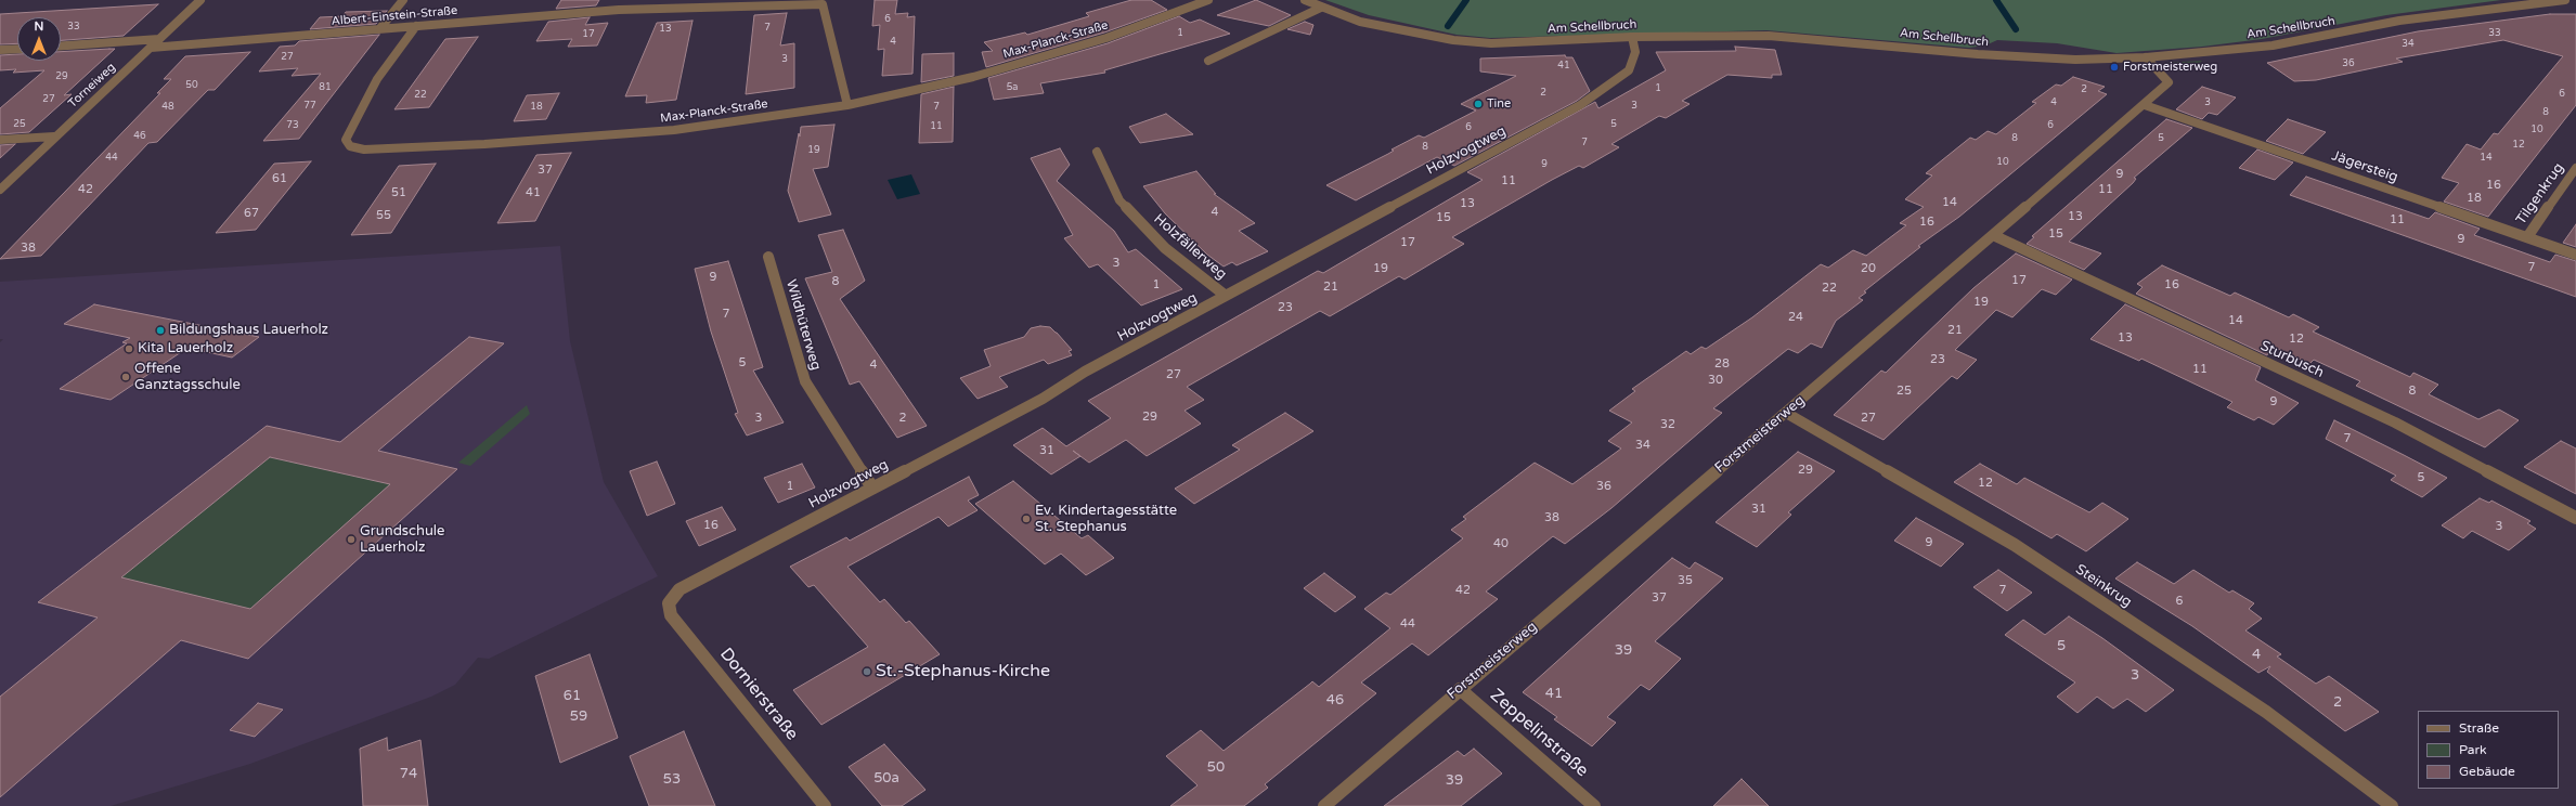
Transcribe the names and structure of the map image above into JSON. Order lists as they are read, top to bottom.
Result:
{
  "streets": {
    "street": [
      "Albert-Einstein-Straße",
      "Am Schellbruch",
      "Max-Planck-Straße",
      "Torneiweg",
      "Holzvogtweg",
      "Jägersteig",
      "Tilgenkrug",
      "Holzfällerweg",
      "Wildhüterweg",
      "Sturbusch",
      "Forstmeisterweg",
      "Steinkrug",
      "Dornierstraße",
      "Zeppelinstraße"
    ]
  },
  "crossings": [
    ["Albert-Einstein-Straße", "Max-Planck-Straße"],
    ["Albert-Einstein-Straße", "Torneiweg"],
    ["Am Schellbruch", "Holzvogtweg"],
    ["Am Schellbruch", "Forstmeisterweg"],
    ["Holzvogtweg", "Holzfällerweg"],
    ["Holzvogtweg", "Wildhüterweg"],
    ["Holzvogtweg", "Dornierstraße"],
    ["Jägersteig", "Tilgenkrug"],
    ["Jägersteig", "Forstmeisterweg"],
    ["Sturbusch", "Forstmeisterweg"],
    ["Forstmeisterweg", "Steinkrug"],
    ["Forstmeisterweg", "Zeppelinstraße"]
  ],
  "places": [
    "Forstmeisterweg",
    "Tine",
    "Bildungshaus Lauerholz",
    "Kita Lauerholz",
    "Offene Ganztagsschule",
    "Ev. Kindertagesstätte St. Stephanus",
    "Grundschule Lauerholz",
    "St.-Stephanus-Kirche"
  ],
  "house_numbers": [
    "6",
    "33",
    "7",
    "13",
    "1",
    "33",
    "17",
    "4",
    "34",
    "27",
    "3",
    "36",
    "41",
    "29",
    "50",
    "81",
    "5a",
    "1",
    "2",
    "2",
    "6",
    "22",
    "27",
    "4",
    "3",
    "77",
    "3",
    "48",
    "18",
    "7",
    "8",
    "25",
    "5",
    "73",
    "6",
    "11",
    "6",
    "10",
    "46",
    "8",
    "5",
    "7",
    "12",
    "8",
    "19",
    "44",
    "14",
    "10",
    "9",
    "37",
    "9",
    "61",
    "11",
    "16",
    "42",
    "11",
    "51",
    "41",
    "18",
    "14",
    "13",
    "4",
    "67",
    "55",
    "13",
    "15",
    "11",
    "16",
    "15",
    "9",
    "17",
    "38",
    "3",
    "7",
    "19",
    "20",
    "9",
    "17",
    "8",
    "1",
    "16",
    "21",
    "22",
    "19",
    "23",
    "7",
    "24",
    "14",
    "21",
    "13",
    "12",
    "23",
    "5",
    "28",
    "4",
    "11",
    "27",
    "30",
    "25",
    "8",
    "9",
    "29",
    "3",
    "2",
    "27",
    "32",
    "7",
    "34",
    "31",
    "29",
    "5",
    "12",
    "1",
    "36",
    "31",
    "38",
    "16",
    "3",
    "9",
    "40",
    "35",
    "42",
    "7",
    "37",
    "6",
    "44",
    "5",
    "39",
    "4",
    "3",
    "41",
    "61",
    "46",
    "2",
    "59",
    "50",
    "74",
    "50a",
    "53",
    "39"
  ],
  "legend": ["Straße", "Park", "Gebäude"],
  "north": "top"
}
